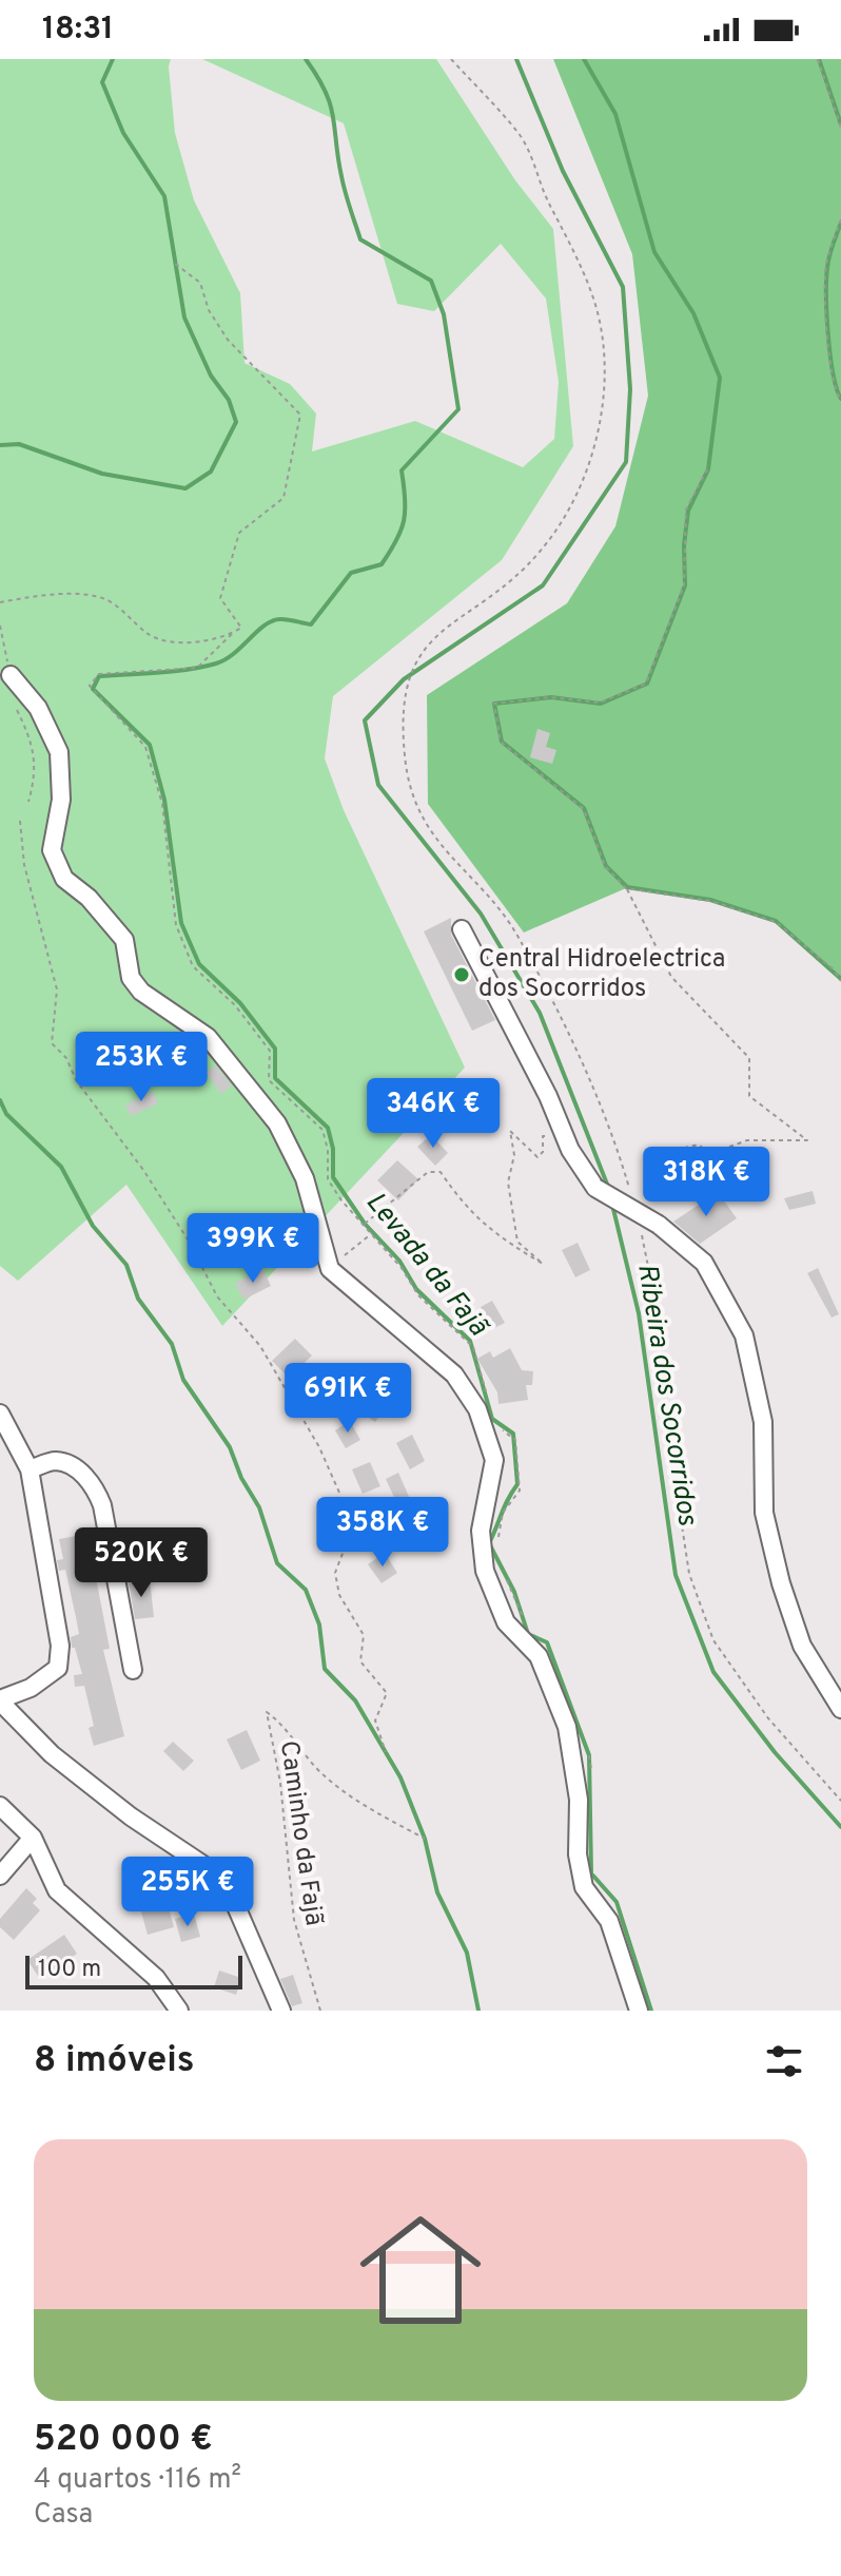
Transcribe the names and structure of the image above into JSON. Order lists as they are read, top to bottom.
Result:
{
  "streets": {
    "path": ["Caminho da Fajã"]
  },
  "water": ["Levada da Fajã", "Ribeira dos Socorridos"],
  "places": ["Central Hidroelectrica dos Socorridos"],
  "scale_bar": "100 m",
  "page": {
    "status": "18:31",
    "price": [
      "253K €",
      "346K €",
      "318K €",
      "399K €",
      "691K €",
      "358K €",
      "520K €",
      "255K €"
    ],
    "scale": "100 m",
    "heading": "8 imóveis",
    "list": [
      {
        "name": "520 000 €",
        "note": "4 quartos · 116 m² · Casa"
      }
    ]
  }
}
